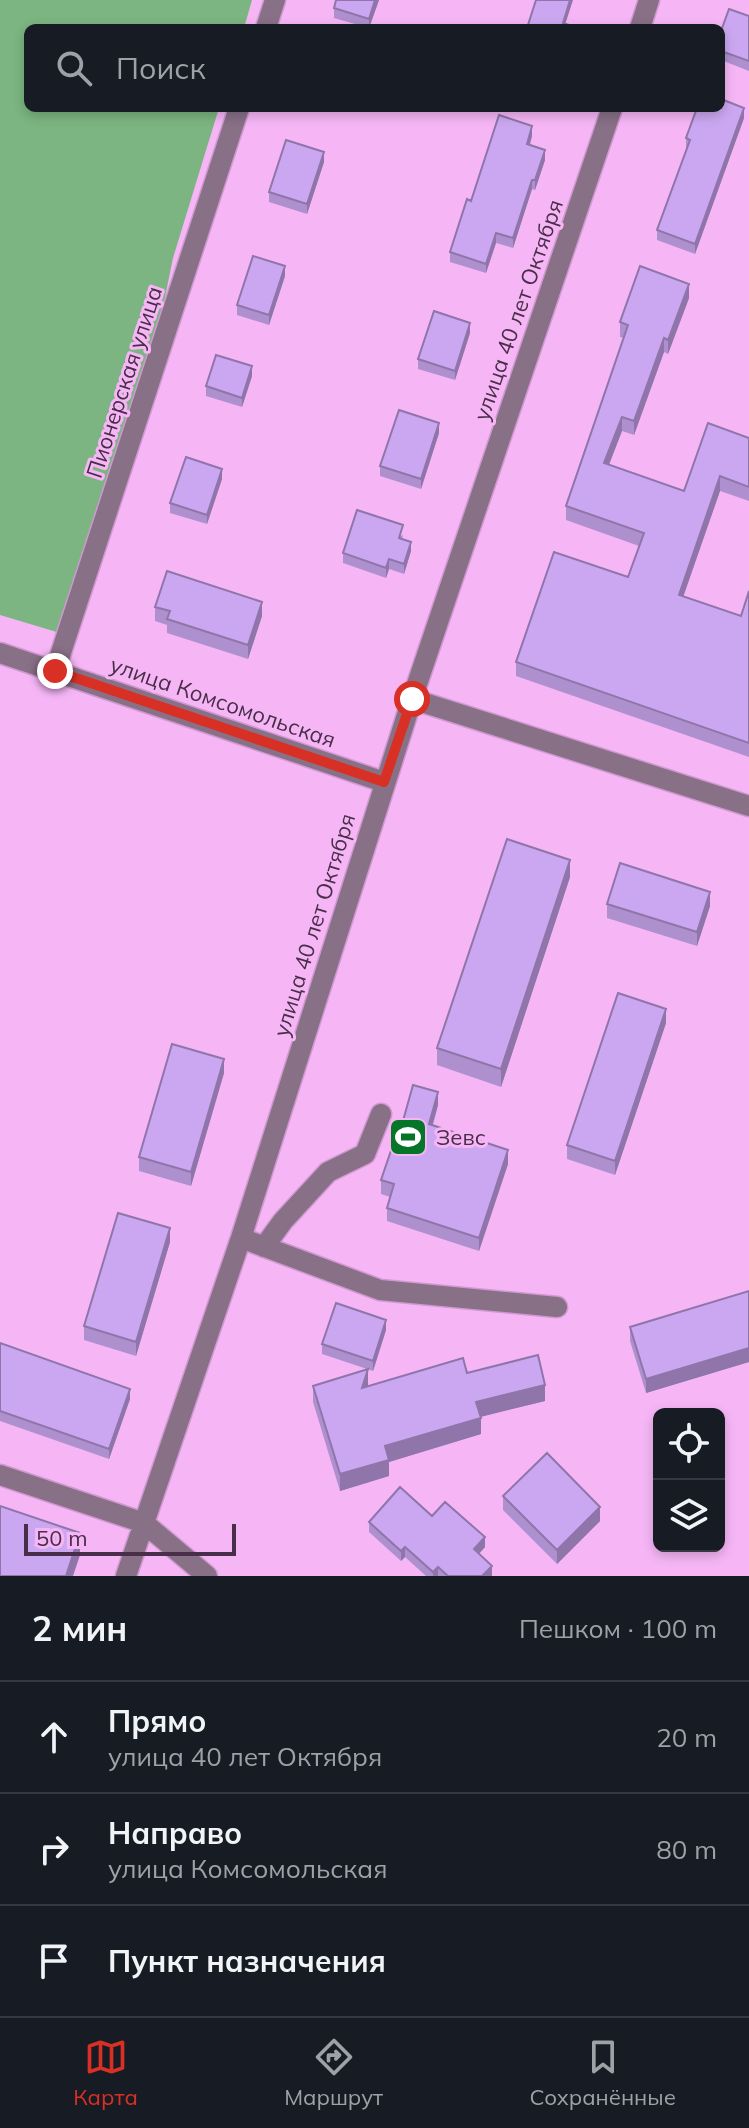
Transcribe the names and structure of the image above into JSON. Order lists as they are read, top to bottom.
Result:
{
  "streets": {
    "street": ["улица 40 лет Октября", "Пионерская улица", "улица Комсомольская"]
  },
  "crossings": [
    ["улица 40 лет Октября", "улица Комсомольская"],
    ["Пионерская улица", "улица Комсомольская"]
  ],
  "places": {
    "sports": ["Зевс"]
  },
  "scale_bar": "50 m",
  "page": {
    "search": "Поиск",
    "scale": "50 m",
    "heading": ["2 мин", "Пешком · 100 m"],
    "list": [
      ["Прямо", "улица 40 лет Октября", "20 m"],
      ["Направо", "улица Комсомольская", "80 m"],
      "Пункт назначения"
    ],
    "nav": ["Карта", "Маршрут", "Сохранённые"]
  }
}
